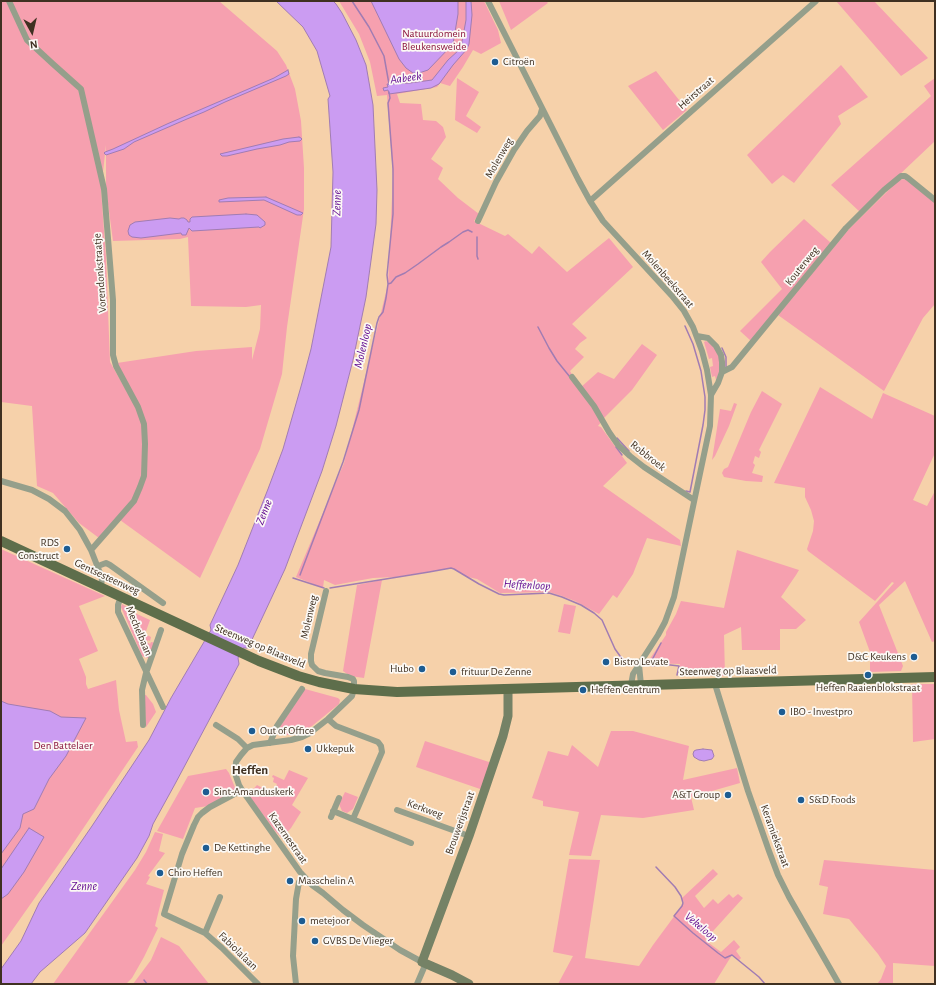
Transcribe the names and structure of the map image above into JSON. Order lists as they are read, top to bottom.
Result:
{
  "streets": {
    "main road": ["Gentsesteenweg", "Steenweg op Blaasveld"],
    "street": [
      "Heirstraat",
      "Molenweg",
      "Kouterweg",
      "Vorendonkstraatje",
      "Molenbeekstraat",
      "Robbroek",
      "Mechelbaan",
      "Kerkweg",
      "Brouwerijstraat",
      "Keramiekstraat",
      "Kazernestraat",
      "Fabiolalaan"
    ]
  },
  "crossings": [
    ["Heirstraat", "Molenbeekstraat"],
    ["Molenweg", "Molenbeekstraat"],
    ["Molenweg", "Steenweg op Blaasveld"],
    ["Molenbeekstraat", "Robbroek"],
    ["Molenbeekstraat", "Steenweg op Blaasveld"],
    ["Gentsesteenweg", "Mechelbaan"],
    ["Gentsesteenweg", "Steenweg op Blaasveld"],
    ["Steenweg op Blaasveld", "Brouwerijstraat"],
    ["Steenweg op Blaasveld", "Keramiekstraat"],
    ["Kerkweg", "Brouwerijstraat"],
    ["Brouwerijstraat", "Kazernestraat"],
    ["Kazernestraat", "Fabiolalaan"]
  ],
  "districts": ["Heffen"],
  "water": [
    "Aabeek",
    "Zenne",
    "Molenloop",
    "Heffenloop",
    "Vekeloop"
  ],
  "parks": ["Natuurdomein Bleukensweide", "Den Battelaer"],
  "places": [
    "Citroën",
    "RDS Construct",
    "D&C Keukens",
    "Bistro Levate",
    "Hubo",
    "frituur De Zenne",
    "Heffen Raaienblokstraat",
    "Heffen Centrum",
    "IBO - Investpro",
    "Out of Office",
    "Ukkepuk",
    "Sint-Amanduskerk",
    "A&T Group",
    "S&D Foods",
    "De Kettinghe",
    "Chiro Heffen",
    "Masschelin A",
    "metejoor",
    "GVBS De Vlieger"
  ],
  "north": "bottom"
}
